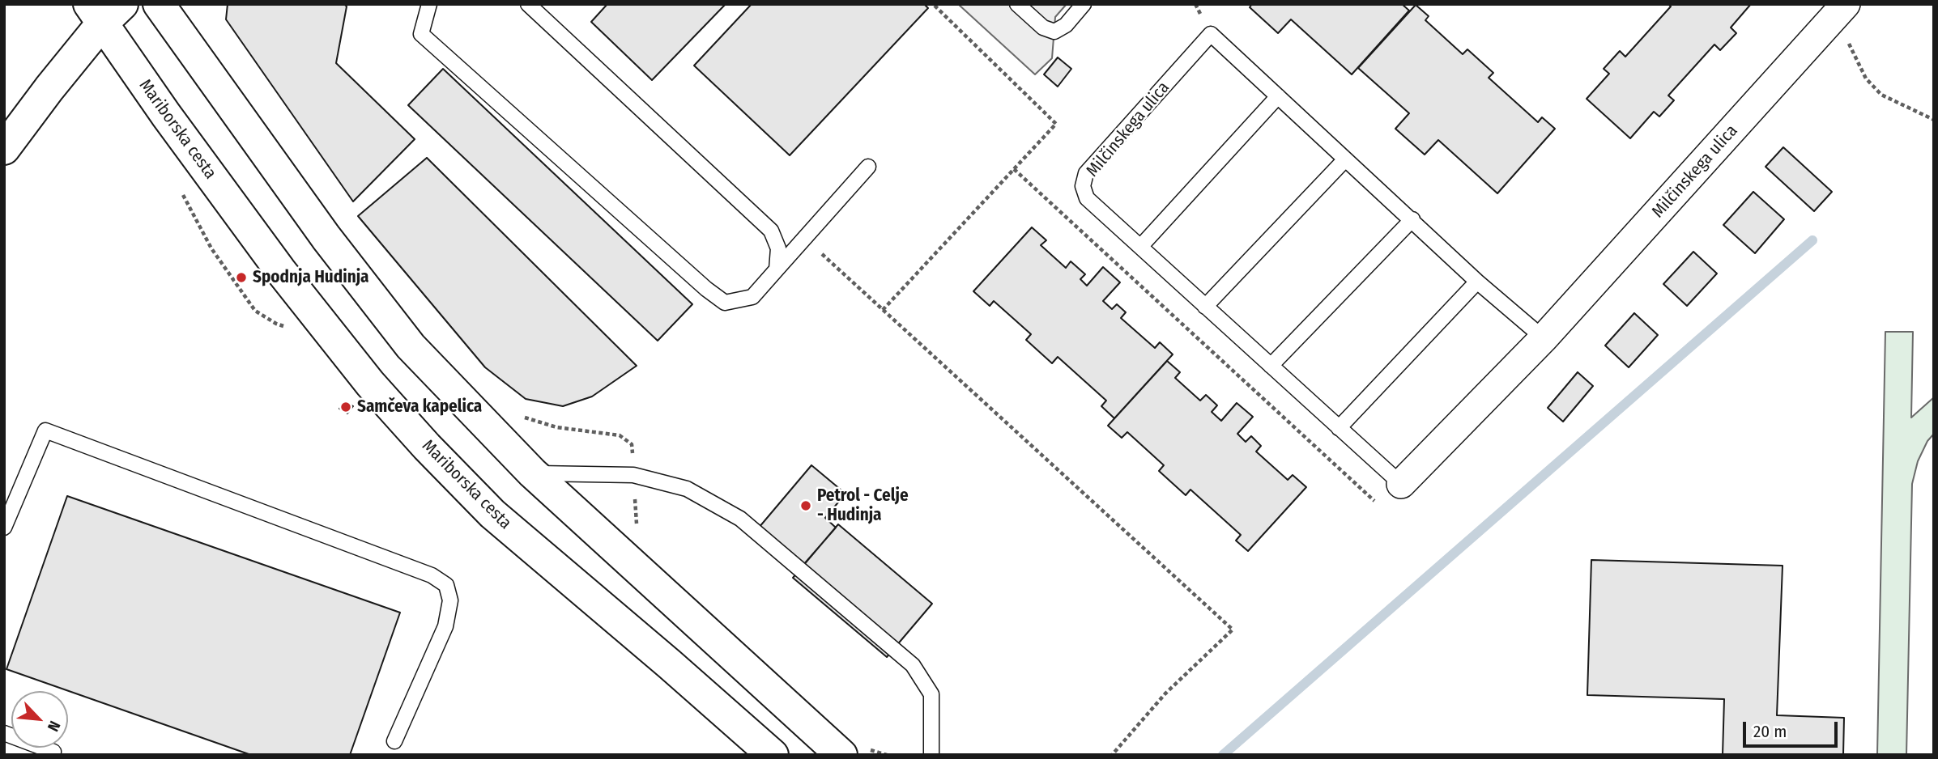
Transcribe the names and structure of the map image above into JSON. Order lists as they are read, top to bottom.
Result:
{
  "streets": {
    "main road": ["Mariborska cesta"],
    "street": ["Milčinskega ulica"]
  },
  "places": ["Spodnja Hudinja", "Samčeva kapelica", "Petrol - Celje - Hudinja"],
  "scale_bar": "20 m",
  "north": "bottom right"
}
